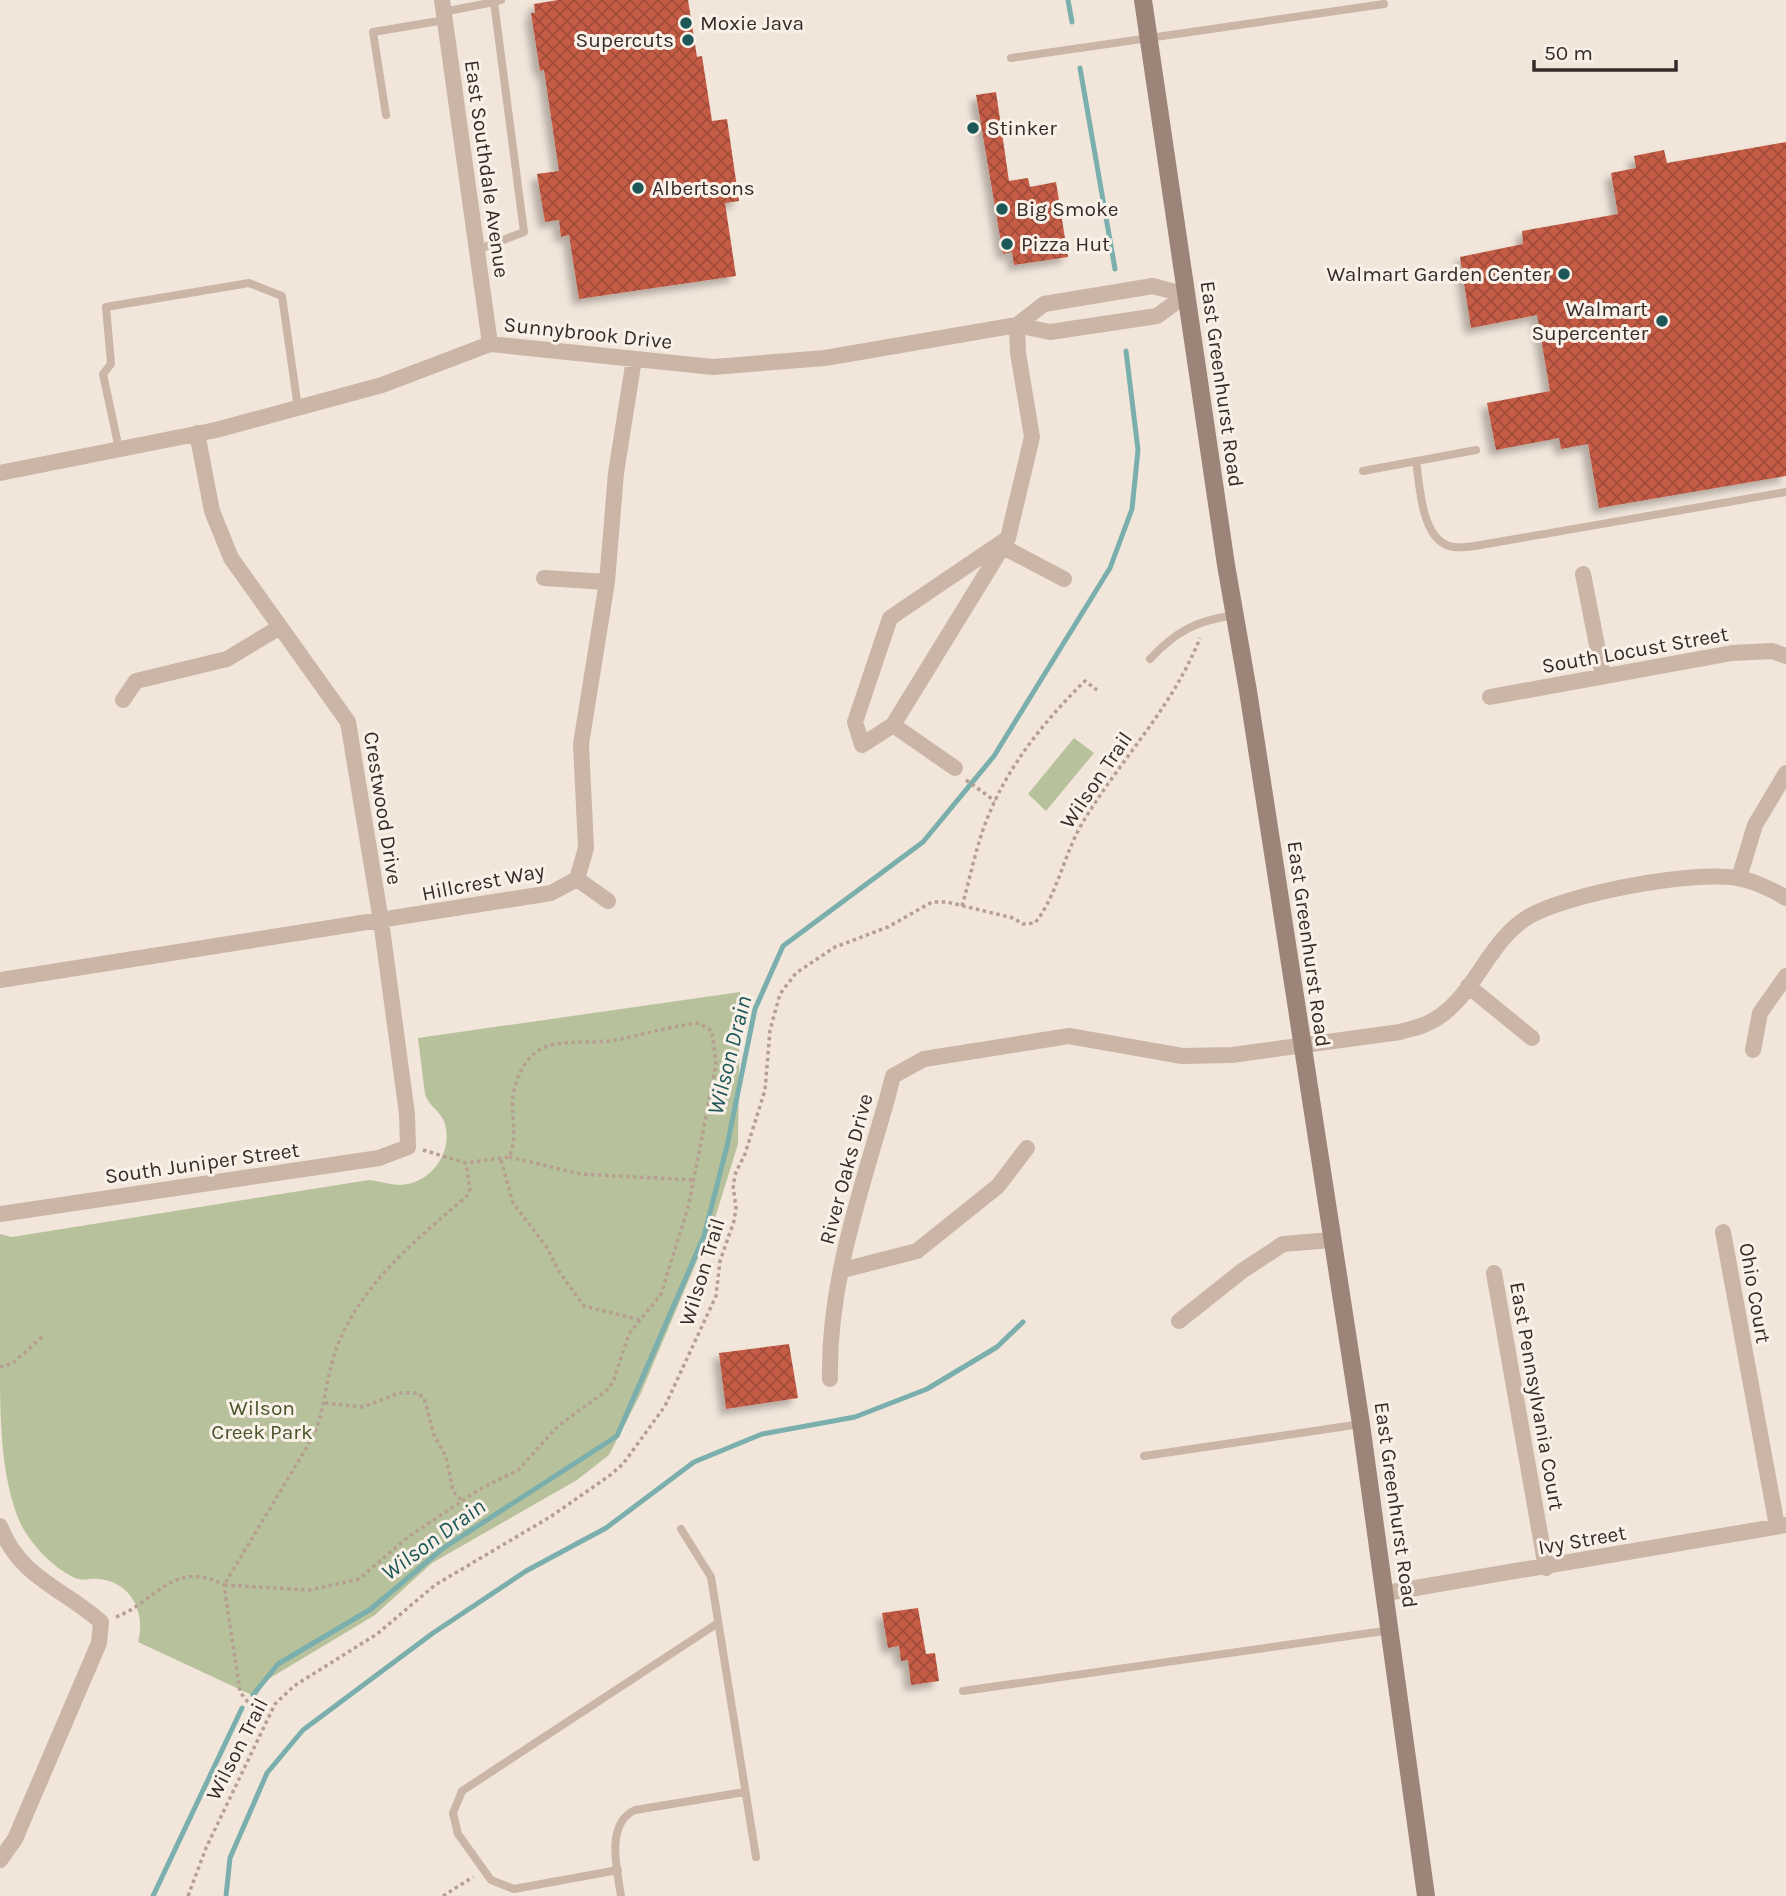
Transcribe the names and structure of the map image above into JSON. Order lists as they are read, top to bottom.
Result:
{
  "streets": {
    "main road": ["East Greenhurst Road"],
    "street": [
      "East Southdale Avenue",
      "Sunnybrook Drive",
      "South Locust Street",
      "Crestwood Drive",
      "Hillcrest Way",
      "South Juniper Street",
      "River Oaks Drive",
      "Ohio Court",
      "East Pennsylvania Court",
      "Ivy Street"
    ],
    "path": ["Wilson Trail"]
  },
  "crossings": [
    ["East Southdale Avenue", "Sunnybrook Drive"],
    ["Sunnybrook Drive", "East Greenhurst Road"],
    ["Sunnybrook Drive", "Crestwood Drive"],
    ["Sunnybrook Drive", "Hillcrest Way"],
    ["East Greenhurst Road", "River Oaks Drive"],
    ["East Greenhurst Road", "Ivy Street"],
    ["Crestwood Drive", "Hillcrest Way"],
    ["Crestwood Drive", "South Juniper Street"],
    ["Ohio Court", "Ivy Street"],
    ["East Pennsylvania Court", "Ivy Street"]
  ],
  "water": ["Wilson Drain"],
  "parks": ["Wilson Creek Park"],
  "places": [
    "Moxie Java",
    "Supercuts",
    "Stinker",
    "Albertsons",
    "Big Smoke",
    "Pizza Hut",
    "Walmart Garden Center",
    "Walmart Supercenter"
  ],
  "scale_bar": "50 m"
}
